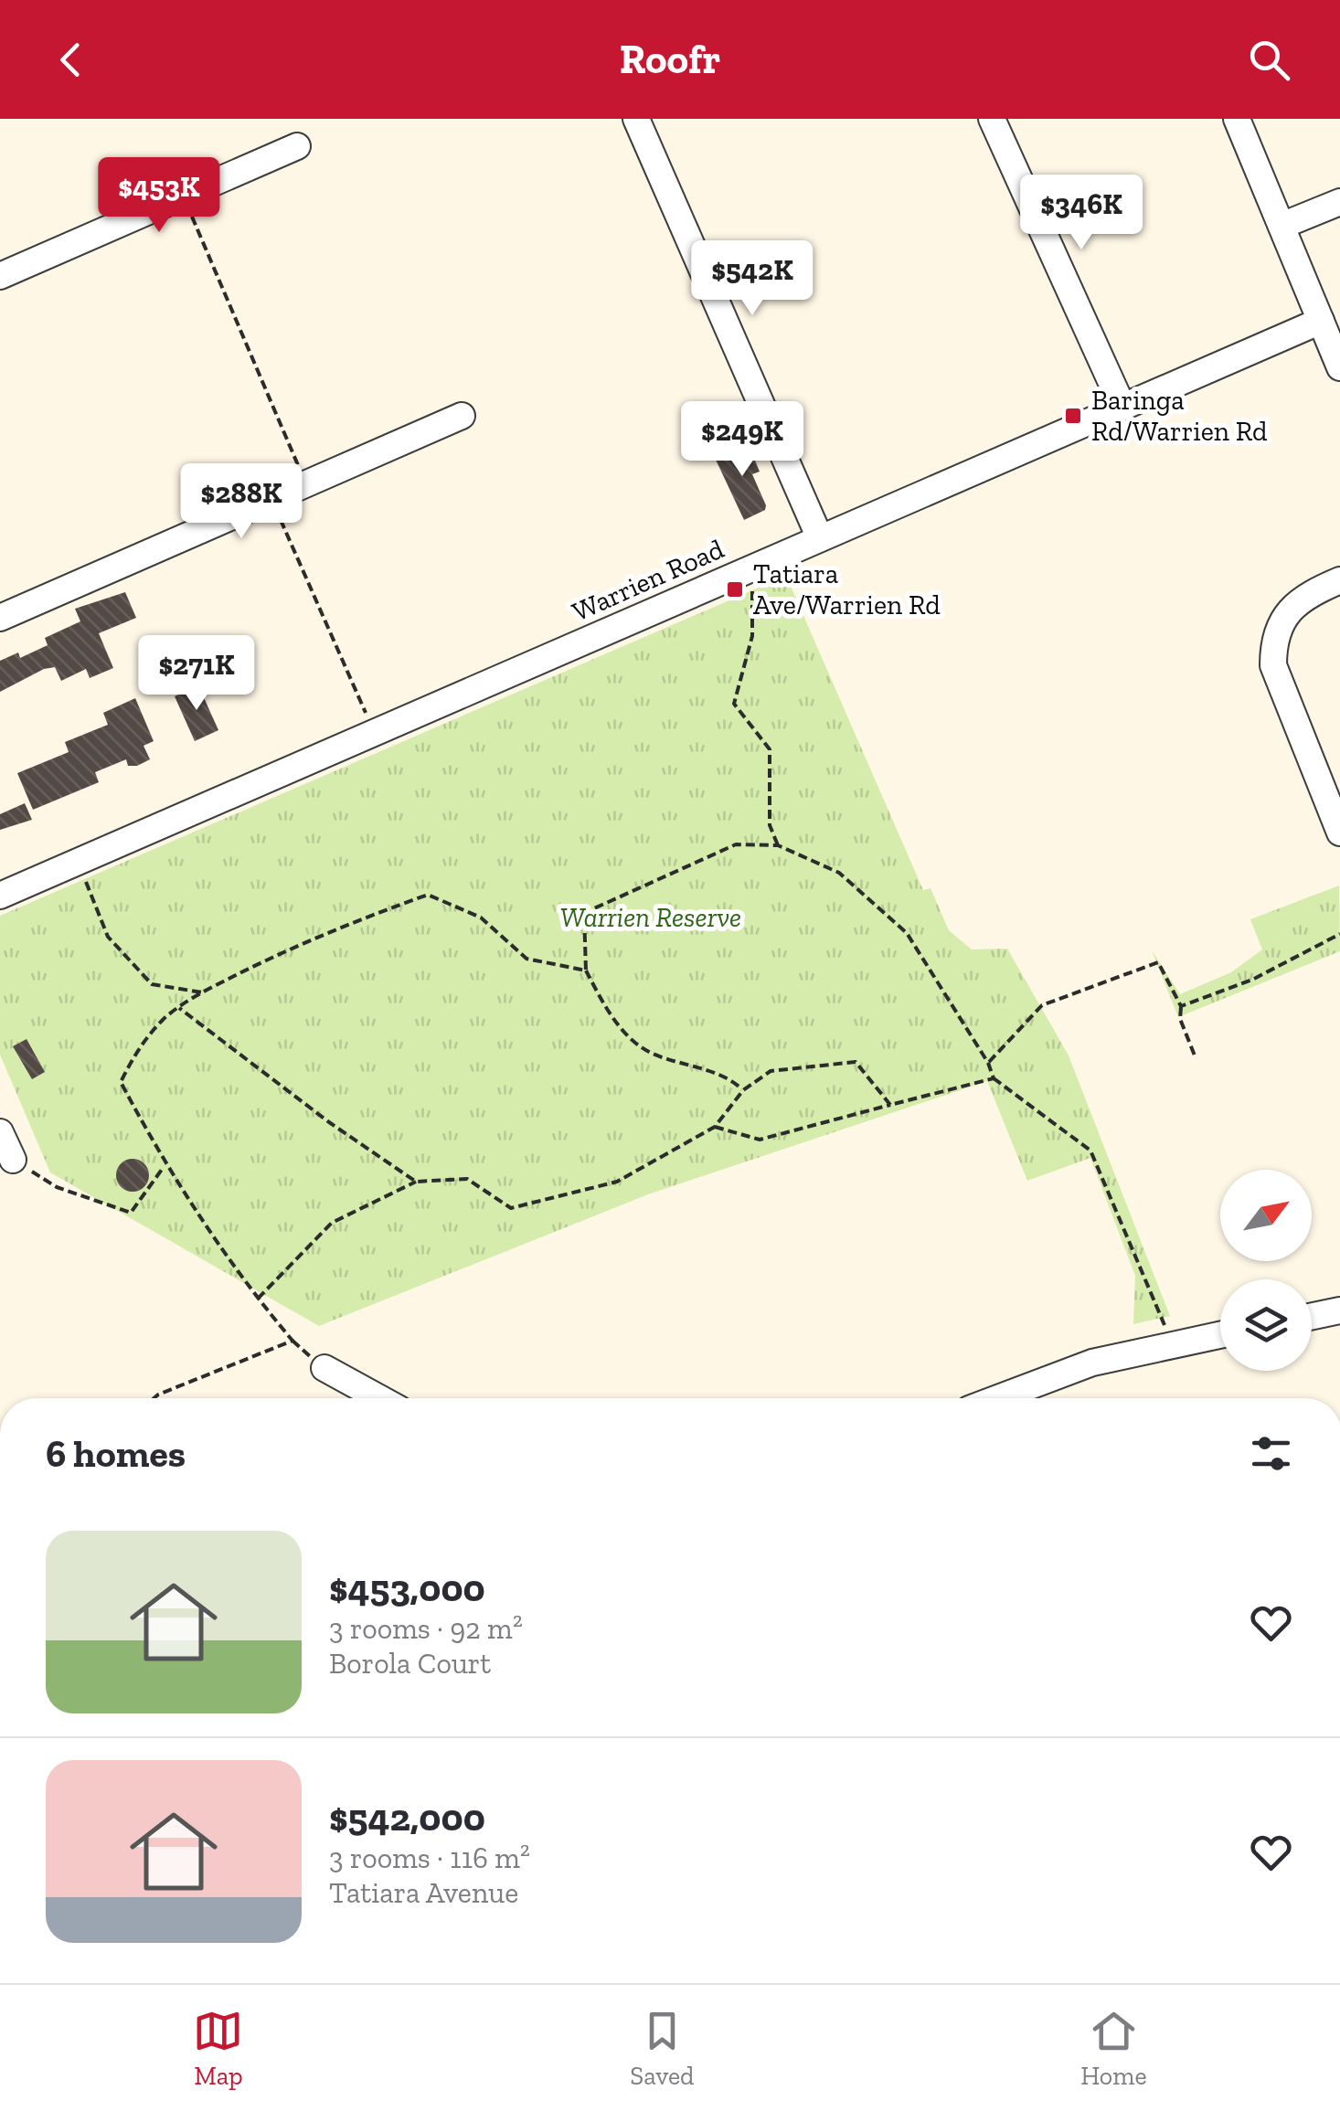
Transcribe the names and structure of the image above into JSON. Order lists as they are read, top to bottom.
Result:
{
  "streets": {
    "street": ["Warrien Road"]
  },
  "parks": ["Warrien Reserve"],
  "places": {
    "transit": ["Baringa Rd/Warrien Rd", "Tatiara Ave/Warrien Rd"]
  },
  "north": "top right",
  "page": {
    "header": "Roofr",
    "price": [
      "$453K",
      "$346K",
      "$542K",
      "$249K",
      "$288K",
      "$271K"
    ],
    "heading": "6 homes",
    "list": [
      {
        "name": "$453,000",
        "note": "3 rooms · 92 m² · Borola Court"
      },
      {
        "name": "$542,000",
        "note": "3 rooms · 116 m² · Tatiara Avenue"
      }
    ],
    "tabs": ["Map", "Saved", "Home"]
  }
}
